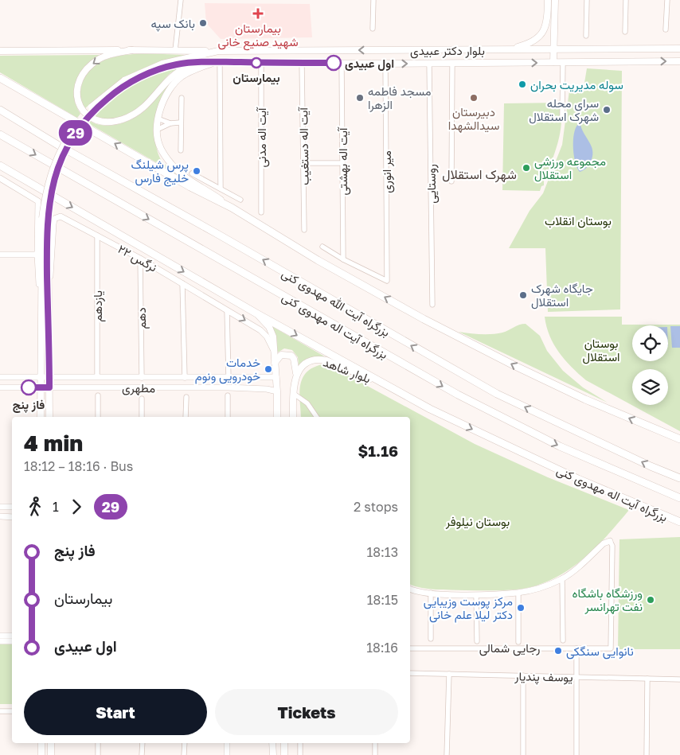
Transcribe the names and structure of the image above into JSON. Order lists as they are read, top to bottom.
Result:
{
  "streets": {
    "main road": [
      "بلوار دکتر عبیدی",
      "بزرگراه آیت الله مهدوی کنی",
      "بزرگراه آیت اله مهدوی کنی",
      "بلوار شاهد"
    ],
    "street": [
      "آیت اله مدنی",
      "آیت اله دستغیب",
      "آیت اله بهشتی",
      "میر انوری",
      "روستایی",
      "نرگس ۲۲",
      "یازدهم",
      "دهم",
      "مطهری",
      "رجایی شمالی",
      "یوسف پندیار"
    ]
  },
  "crossings": [
    ["بلوار دکتر عبیدی", "آیت اله مدنی"],
    ["بلوار دکتر عبیدی", "آیت اله دستغیب"],
    ["بلوار دکتر عبیدی", "آیت اله بهشتی"],
    ["بلوار دکتر عبیدی", "میر انوری"],
    ["بلوار دکتر عبیدی", "روستایی"],
    ["آیت اله بهشتی", "میر انوری"],
    ["نرگس ۲۲", "یازدهم"],
    ["نرگس ۲۲", "دهم"],
    ["یازدهم", "مطهری"],
    ["دهم", "مطهری"],
    ["بزرگراه آیت اله مهدوی کنی", "بلوار شاهد"]
  ],
  "districts": ["شهرک استقلال"],
  "parks": ["بوستان انقلاب", "بوستان استقلال", "بوستان نیلوفر"],
  "places": {
    "health": ["بیمارستان شهید صنیع خانی"],
    "other": [
      "بانک سپه",
      "بیمارستان",
      "اول عبیدی",
      "سوله مدیریت بحران",
      "مسجد فاطمه الزهرا",
      "دبیرستان سیدالشهدا",
      "سرای محله شهرک استقلال",
      "مجموعه ورزشی استقلال",
      "پرس شیلنگ خلیج فارس",
      "جایگاه شهرک استقلال",
      "خدمات خودرویی ونوم",
      "فاز پنج",
      "ورزشگاه باشگاه نفت تهرانسر",
      "مرکز پوست وزیبایی دکتر لیلا علم خانی",
      "نانوایی سنگکی"
    ]
  },
  "lines": ["bus line 29"],
  "page": {
    "on_map": "29",
    "heading": ["4 min", "18:12 – 18:16 · Bus", "$1.16"],
    "legs": ["1", "29", "2 stops"],
    "list": [
      {
        "name": "فاز پنج",
        "value": "18:13"
      },
      {
        "name": "بیمارستان",
        "value": "18:15"
      },
      {
        "name": "اول عبیدی",
        "value": "18:16"
      }
    ],
    "buttons": ["Start", "Tickets"]
  }
}
